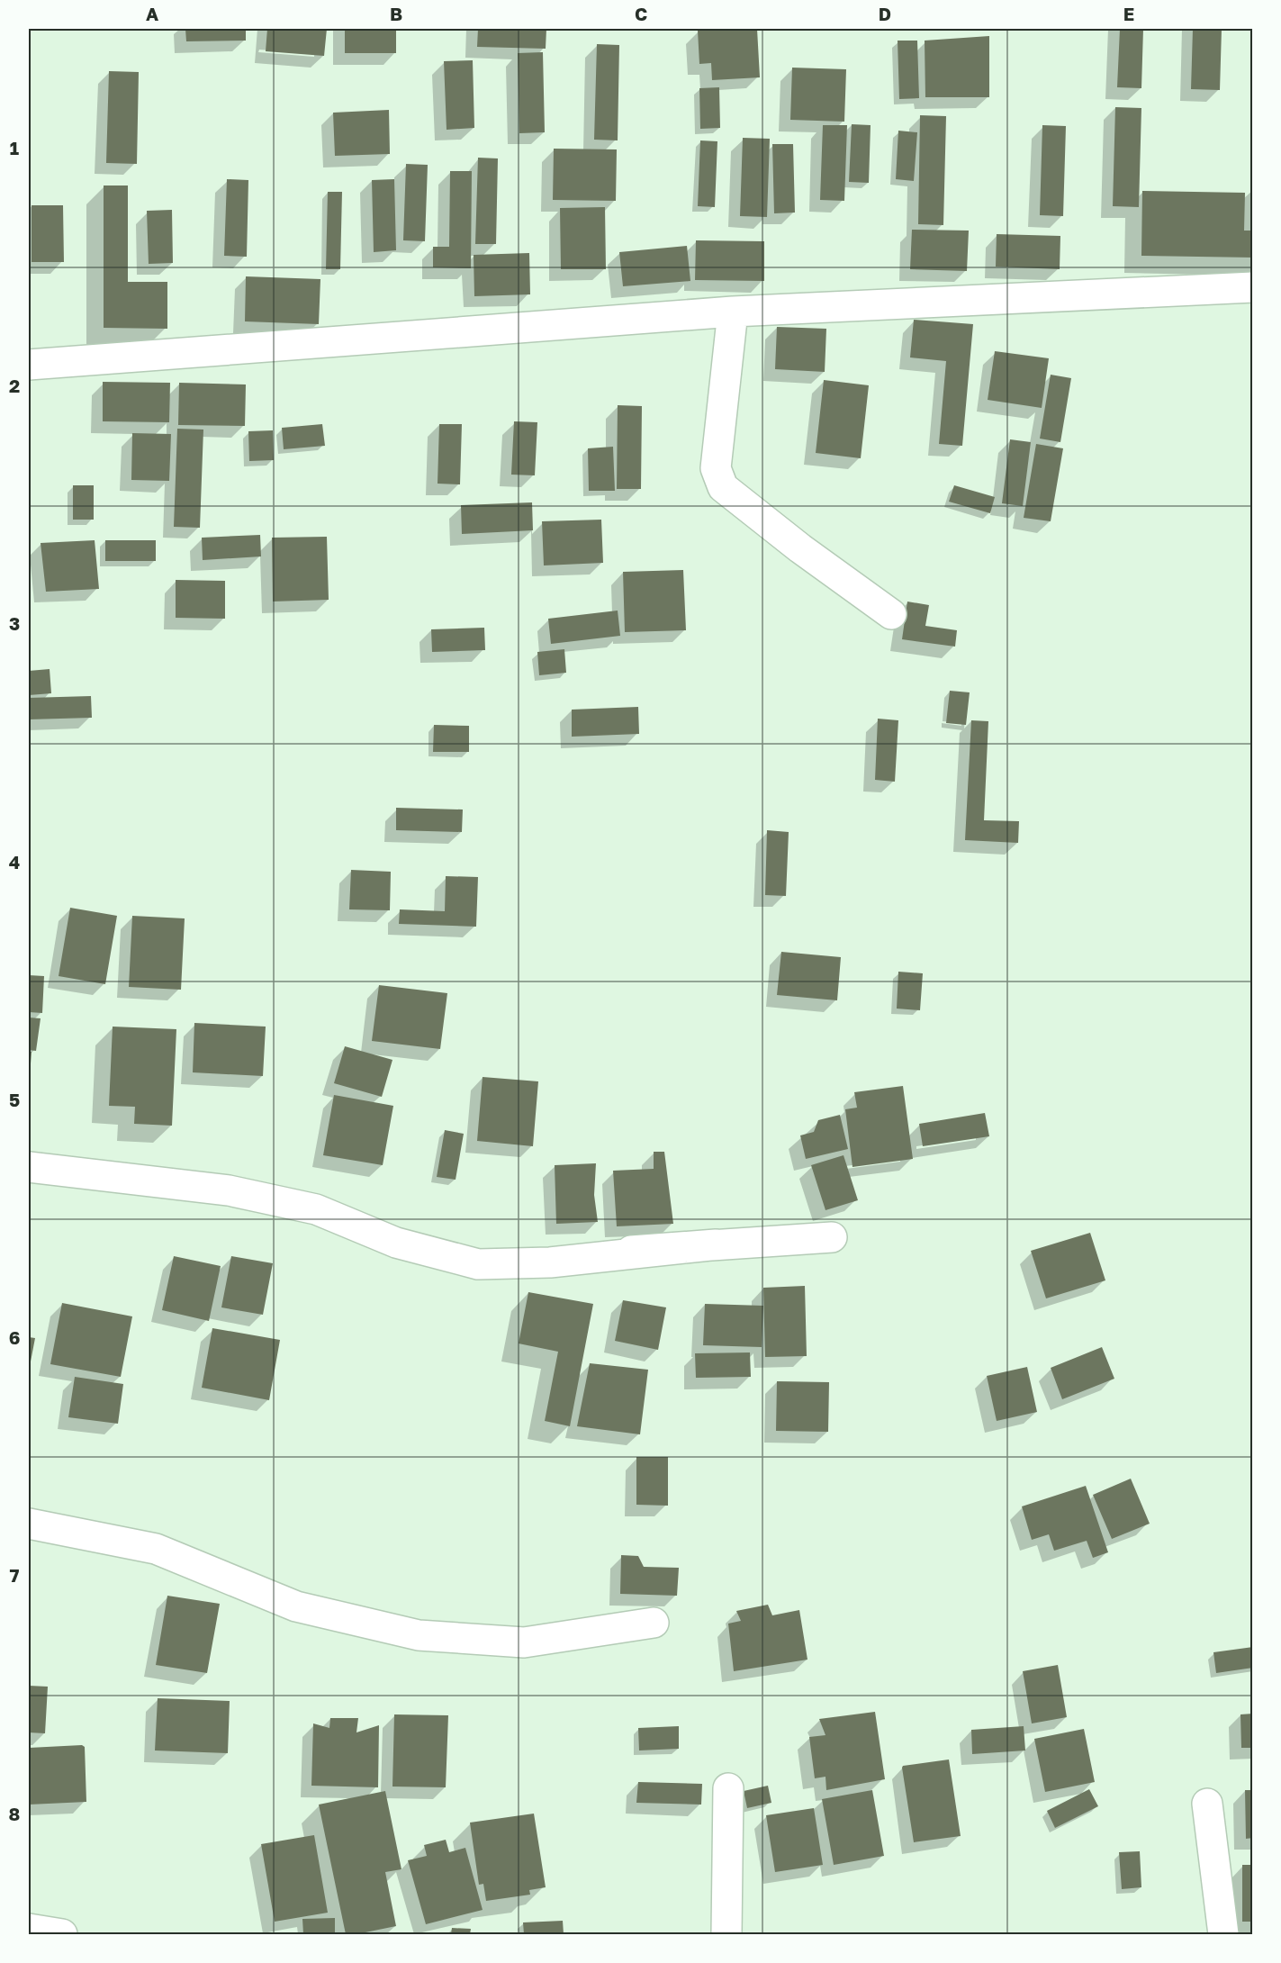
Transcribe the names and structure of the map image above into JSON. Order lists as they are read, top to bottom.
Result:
{
  "grid": {
    "columns": [
      "A",
      "B",
      "C",
      "D",
      "E"
    ],
    "rows": [
      "1",
      "2",
      "3",
      "4",
      "5",
      "6",
      "7",
      "8"
    ]
  }
}
